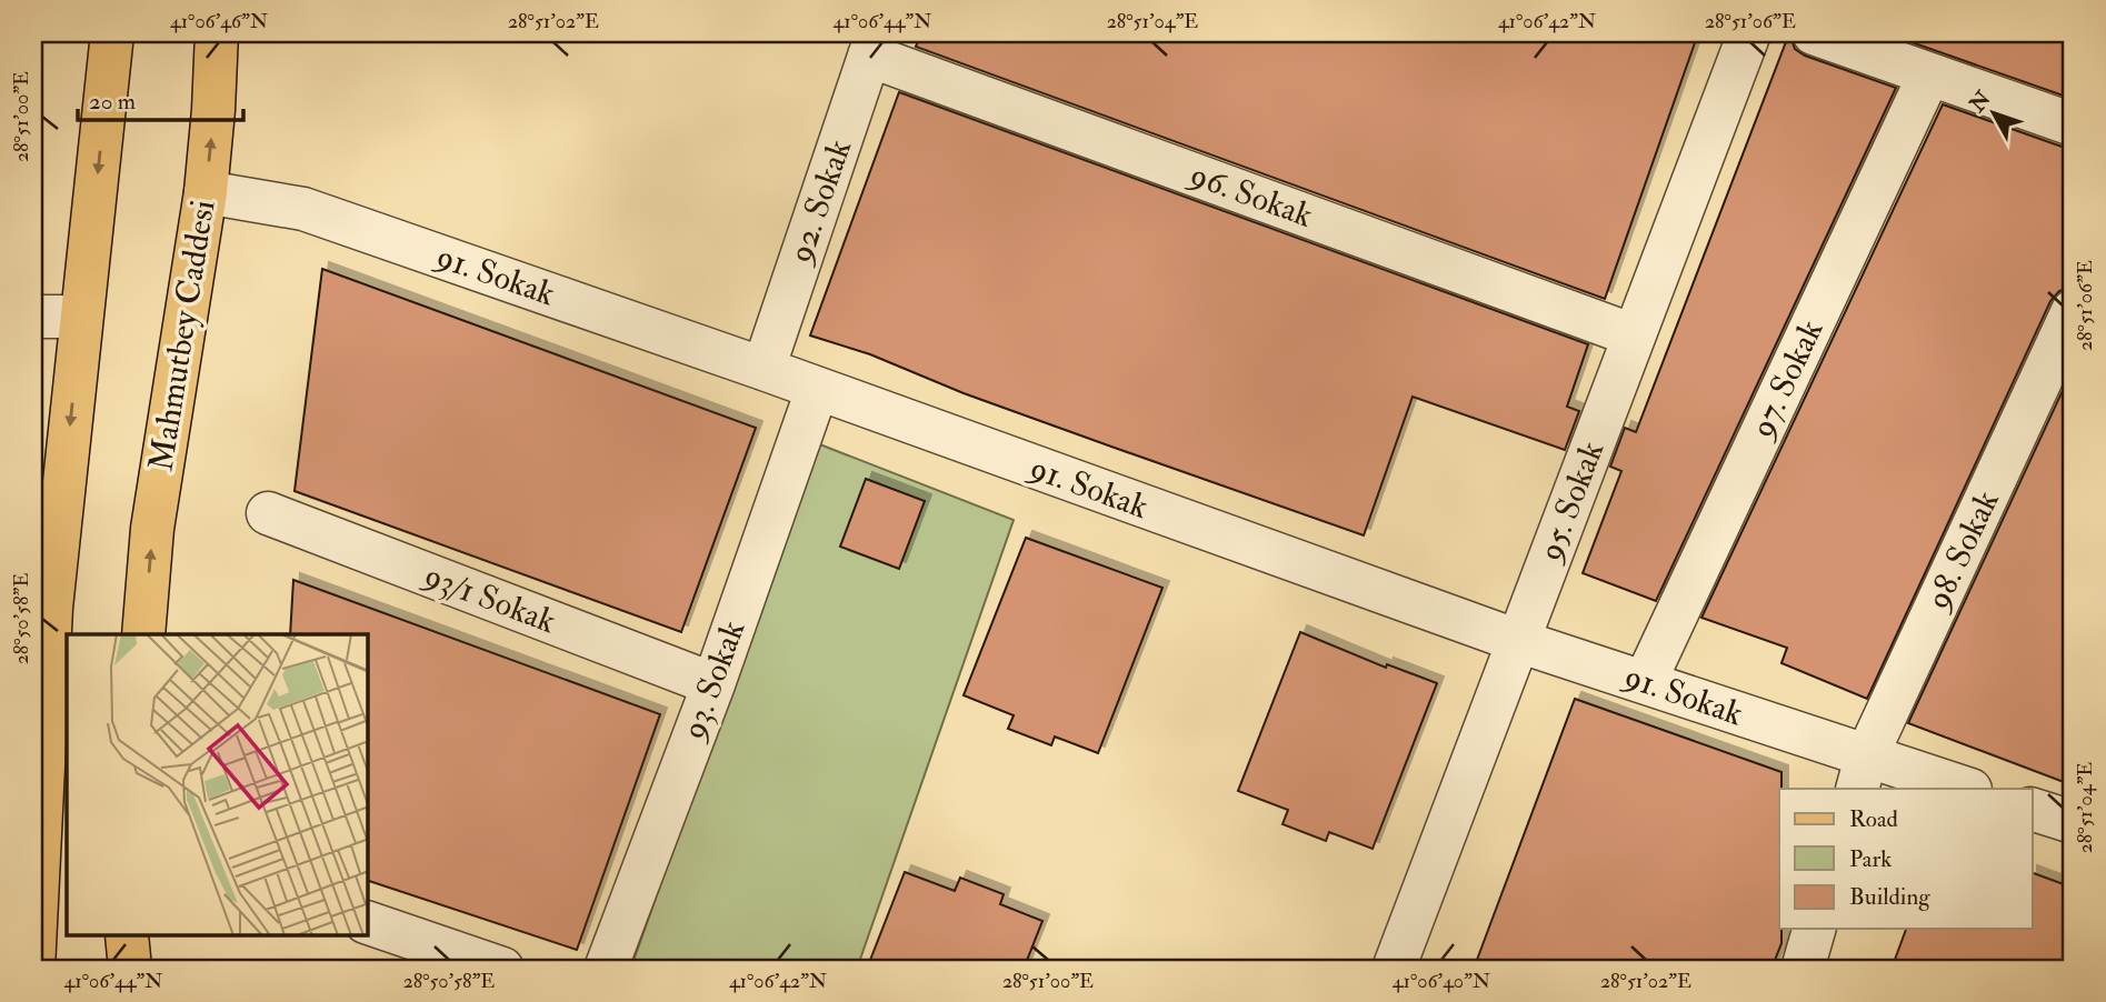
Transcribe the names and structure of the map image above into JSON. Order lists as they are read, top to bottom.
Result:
{
  "streets": {
    "main road": ["Mahmutbey Caddesi"],
    "street": [
      "96. Sokak",
      "92. Sokak",
      "91. Sokak",
      "97. Sokak",
      "95. Sokak",
      "98. Sokak",
      "93/1 Sokak",
      "93. Sokak"
    ]
  },
  "crossings": [
    ["96. Sokak", "92. Sokak"],
    ["96. Sokak", "95. Sokak"],
    ["92. Sokak", "91. Sokak"],
    ["91. Sokak", "Mahmutbey Caddesi"],
    ["91. Sokak", "97. Sokak"],
    ["91. Sokak", "95. Sokak"],
    ["91. Sokak", "98. Sokak"],
    ["91. Sokak", "93. Sokak"],
    ["93/1 Sokak", "93. Sokak"]
  ],
  "legend": ["Road", "Park", "Building"],
  "scale_bar": "20 m",
  "north": "top left",
  "coordinates": [
    "41°06'46\"N",
    "28°51'02\"E",
    "41°06'44\"N",
    "28°51'04\"E",
    "41°06'42\"N",
    "28°51'06\"E",
    "28°51'00\"E",
    "28°50'58\"E",
    "41°06'40\"N"
  ]
}
